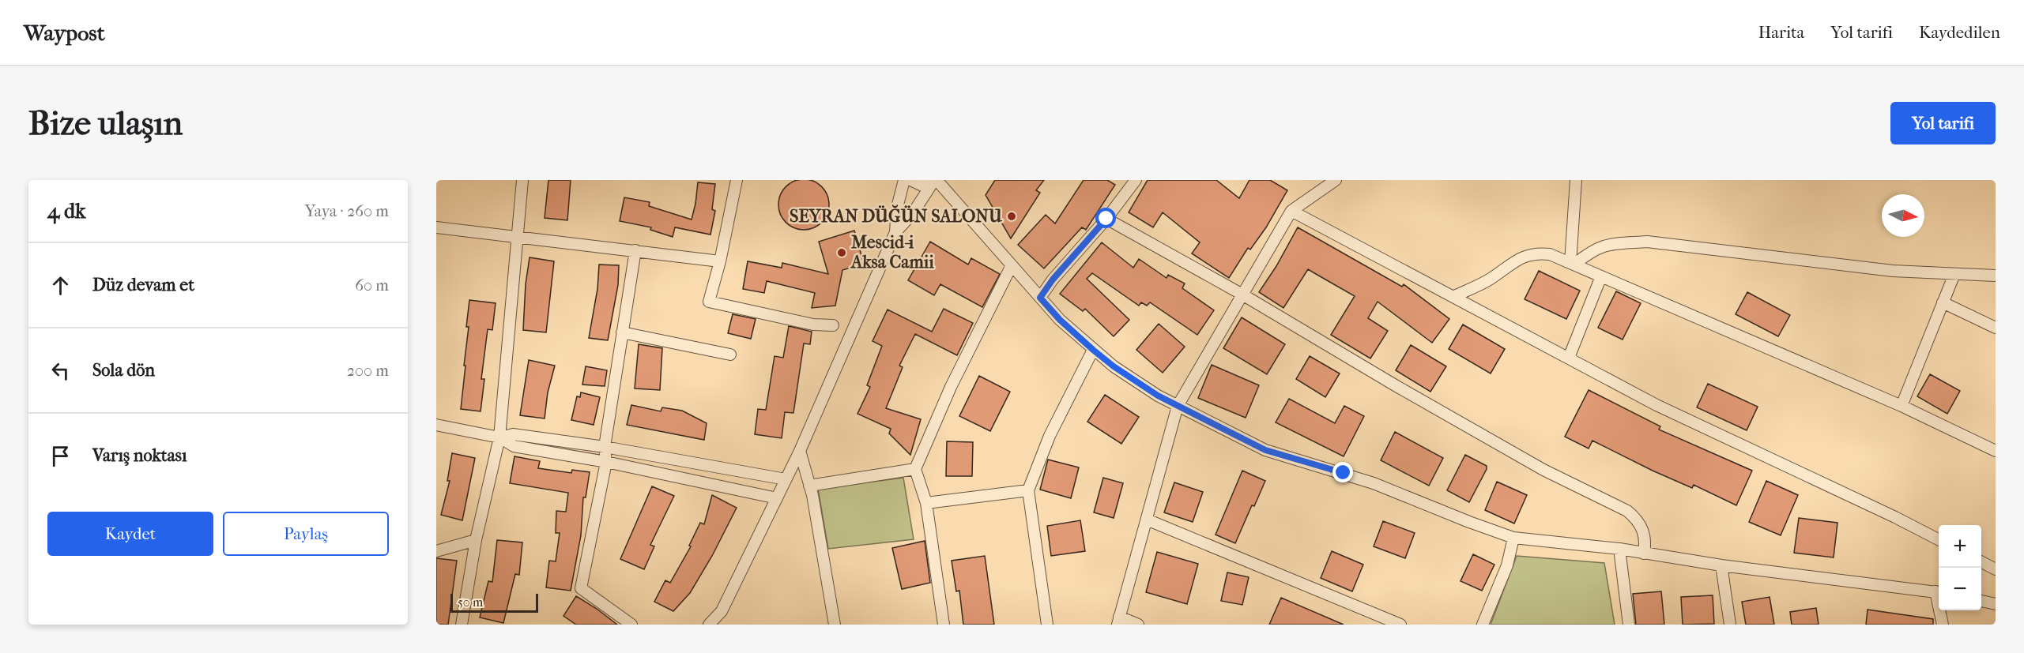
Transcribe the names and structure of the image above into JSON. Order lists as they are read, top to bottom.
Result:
{
  "places": ["SEYRAN DÜĞÜN SALONU", "Mescid-i Aksa Camii"],
  "scale_bar": "50 m",
  "north": "right",
  "page": {
    "header": "Waypost",
    "nav": ["Harita", "Yol tarifi", "Kaydedilen"],
    "buttons": [
      "Yol tarifi",
      ["Kaydet", "Paylaş"]
    ],
    "title": "Bize ulaşın",
    "heading": ["4 dk", "Yaya · 260 m"],
    "list": [
      ["Düz devam et", "60 m"],
      ["Sola dön", "200 m"],
      "Varış noktası"
    ],
    "map_buttons": ["+", "−"],
    "scale": "50 m"
  }
}
